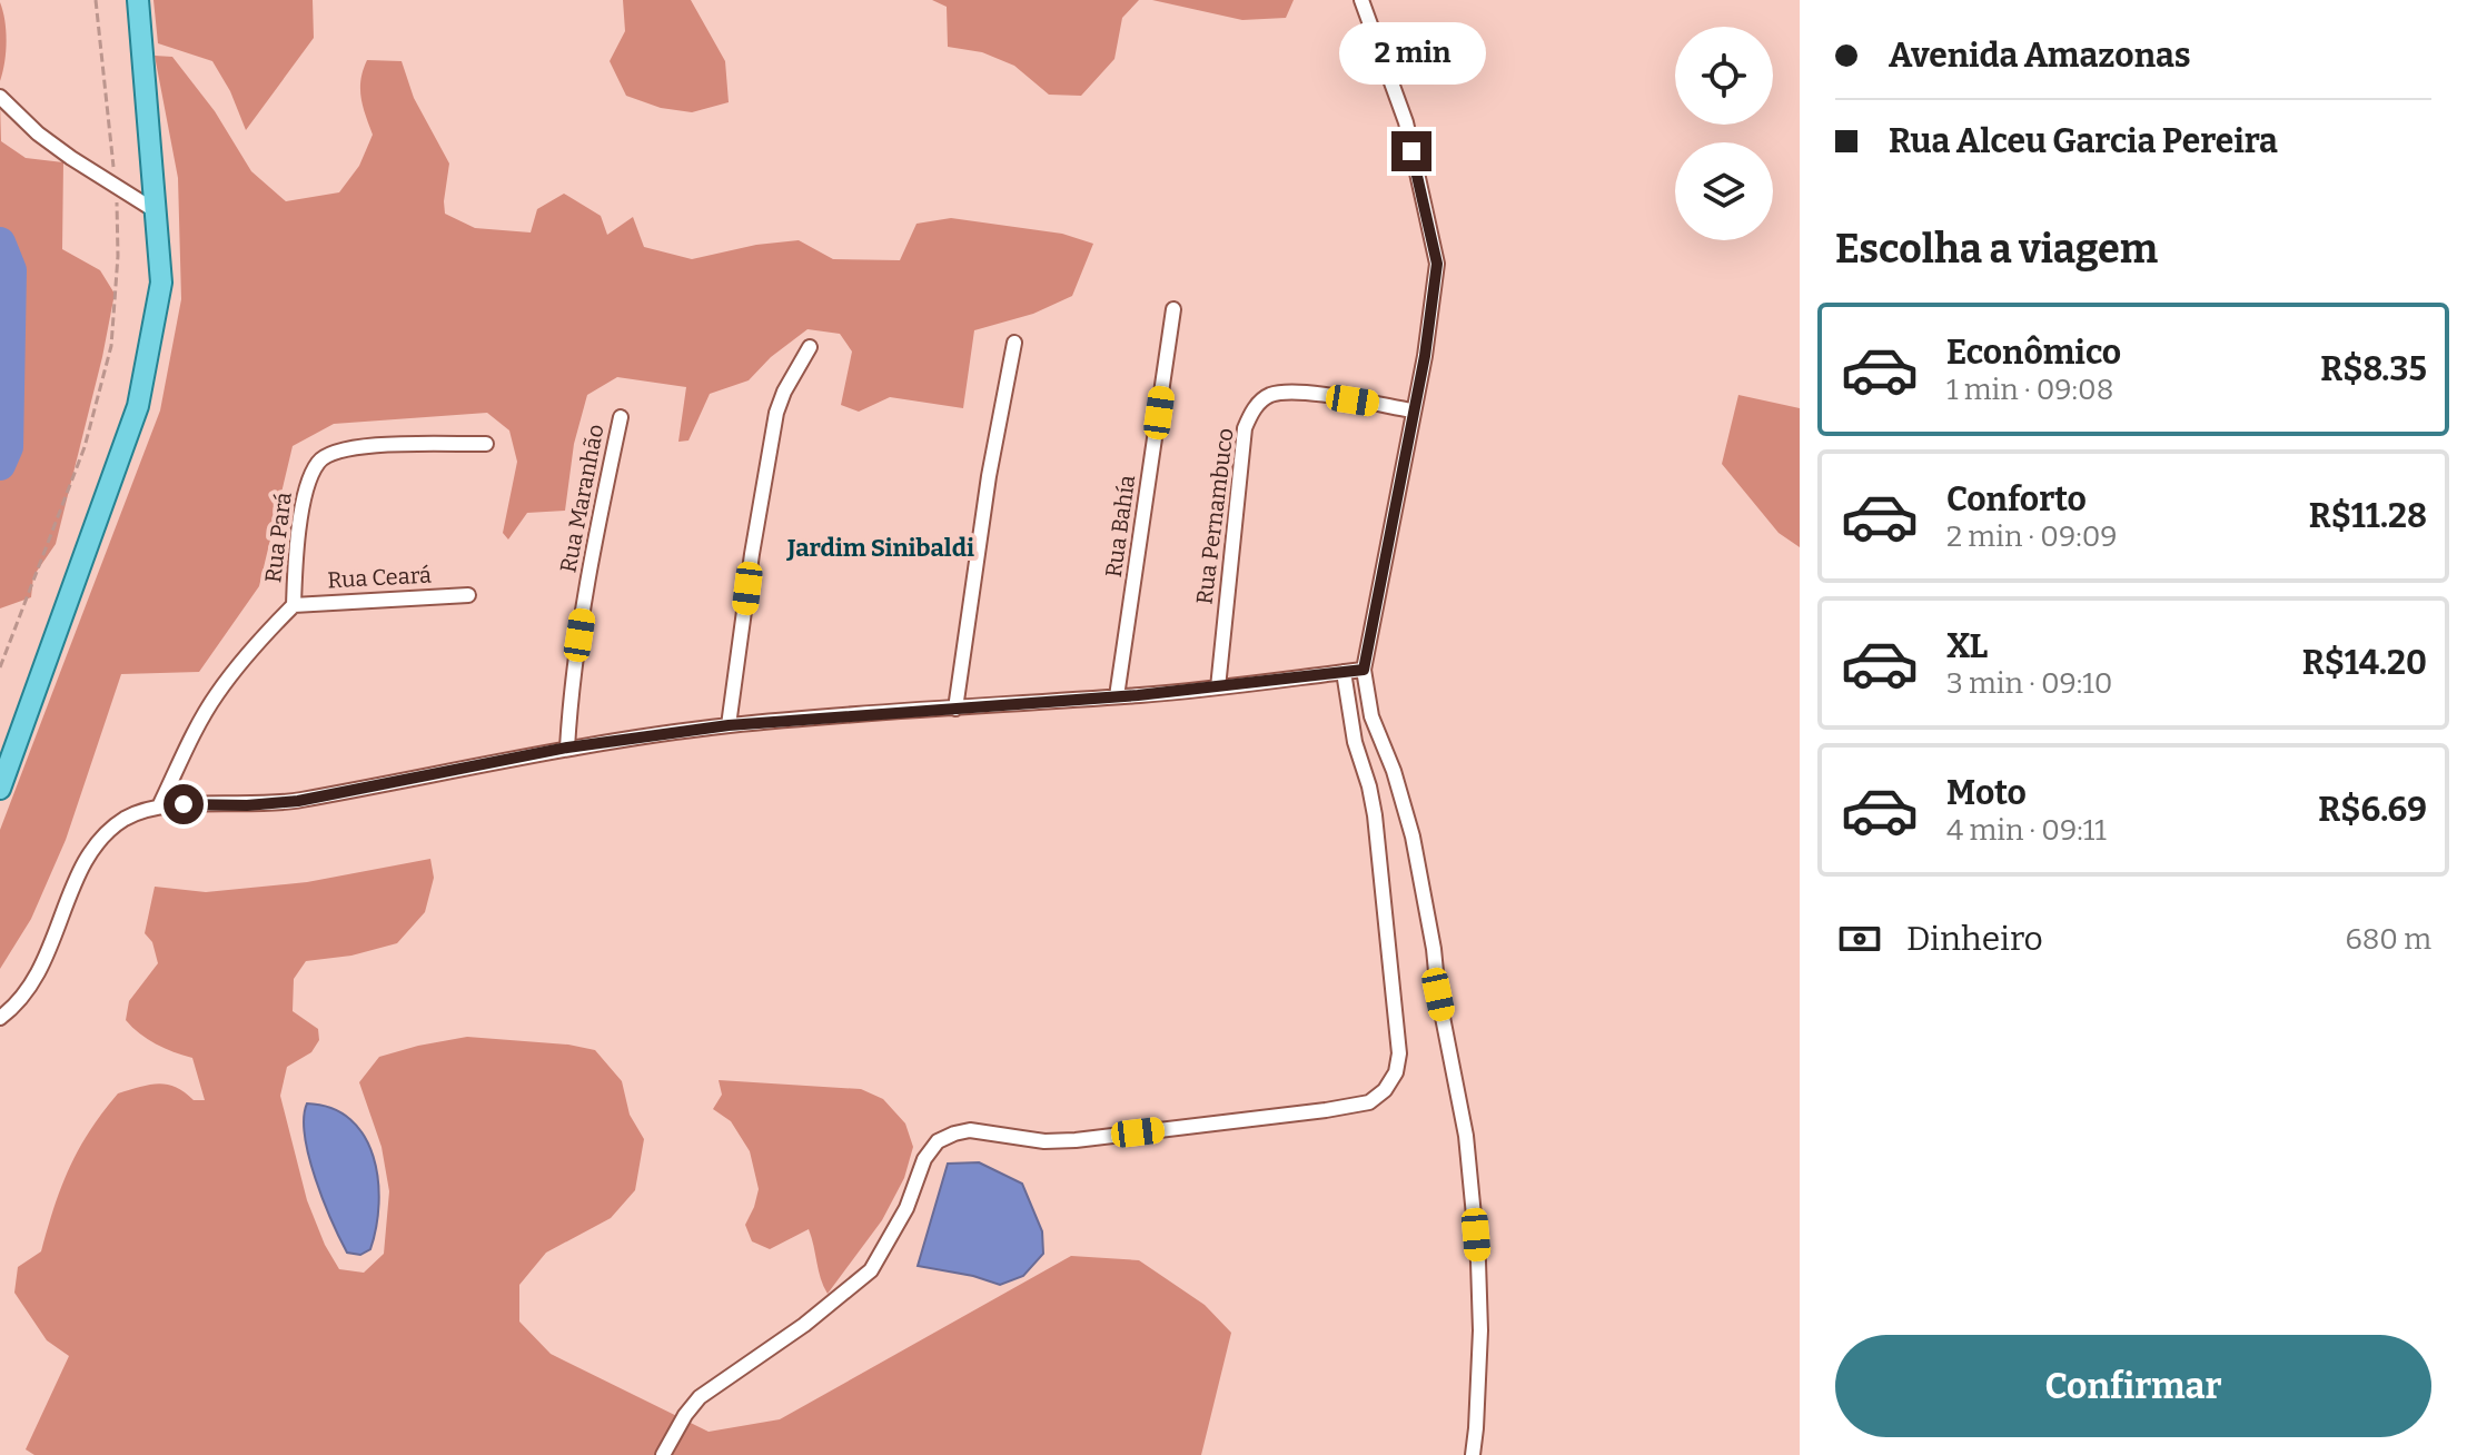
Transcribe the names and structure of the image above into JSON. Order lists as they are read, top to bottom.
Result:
{
  "streets": {
    "street": [
      "Rua Maranhão",
      "Rua Pernambuco",
      "Rua Bahía",
      "Rua Pará",
      "Rua Ceará"
    ]
  },
  "crossings": [
    ["Rua Pará", "Rua Ceará"]
  ],
  "districts": ["Jardim Sinibaldi"],
  "page": {
    "banner": ["Avenida Amazonas", "Rua Alceu Garcia Pereira"],
    "bubble": "2 min",
    "heading": "Escolha a viagem",
    "list": [
      {
        "name": "Econômico",
        "note": "1 min · 09:08",
        "value": "R$8.35"
      },
      {
        "name": "Conforto",
        "note": "2 min · 09:09",
        "value": "R$11.28"
      },
      {
        "name": "XL",
        "note": "3 min · 09:10",
        "value": "R$14.20"
      },
      {
        "name": "Moto",
        "note": "4 min · 09:11",
        "value": "R$6.69"
      }
    ],
    "pay": ["Dinheiro", "680 m"],
    "buttons": "Confirmar"
  }
}
